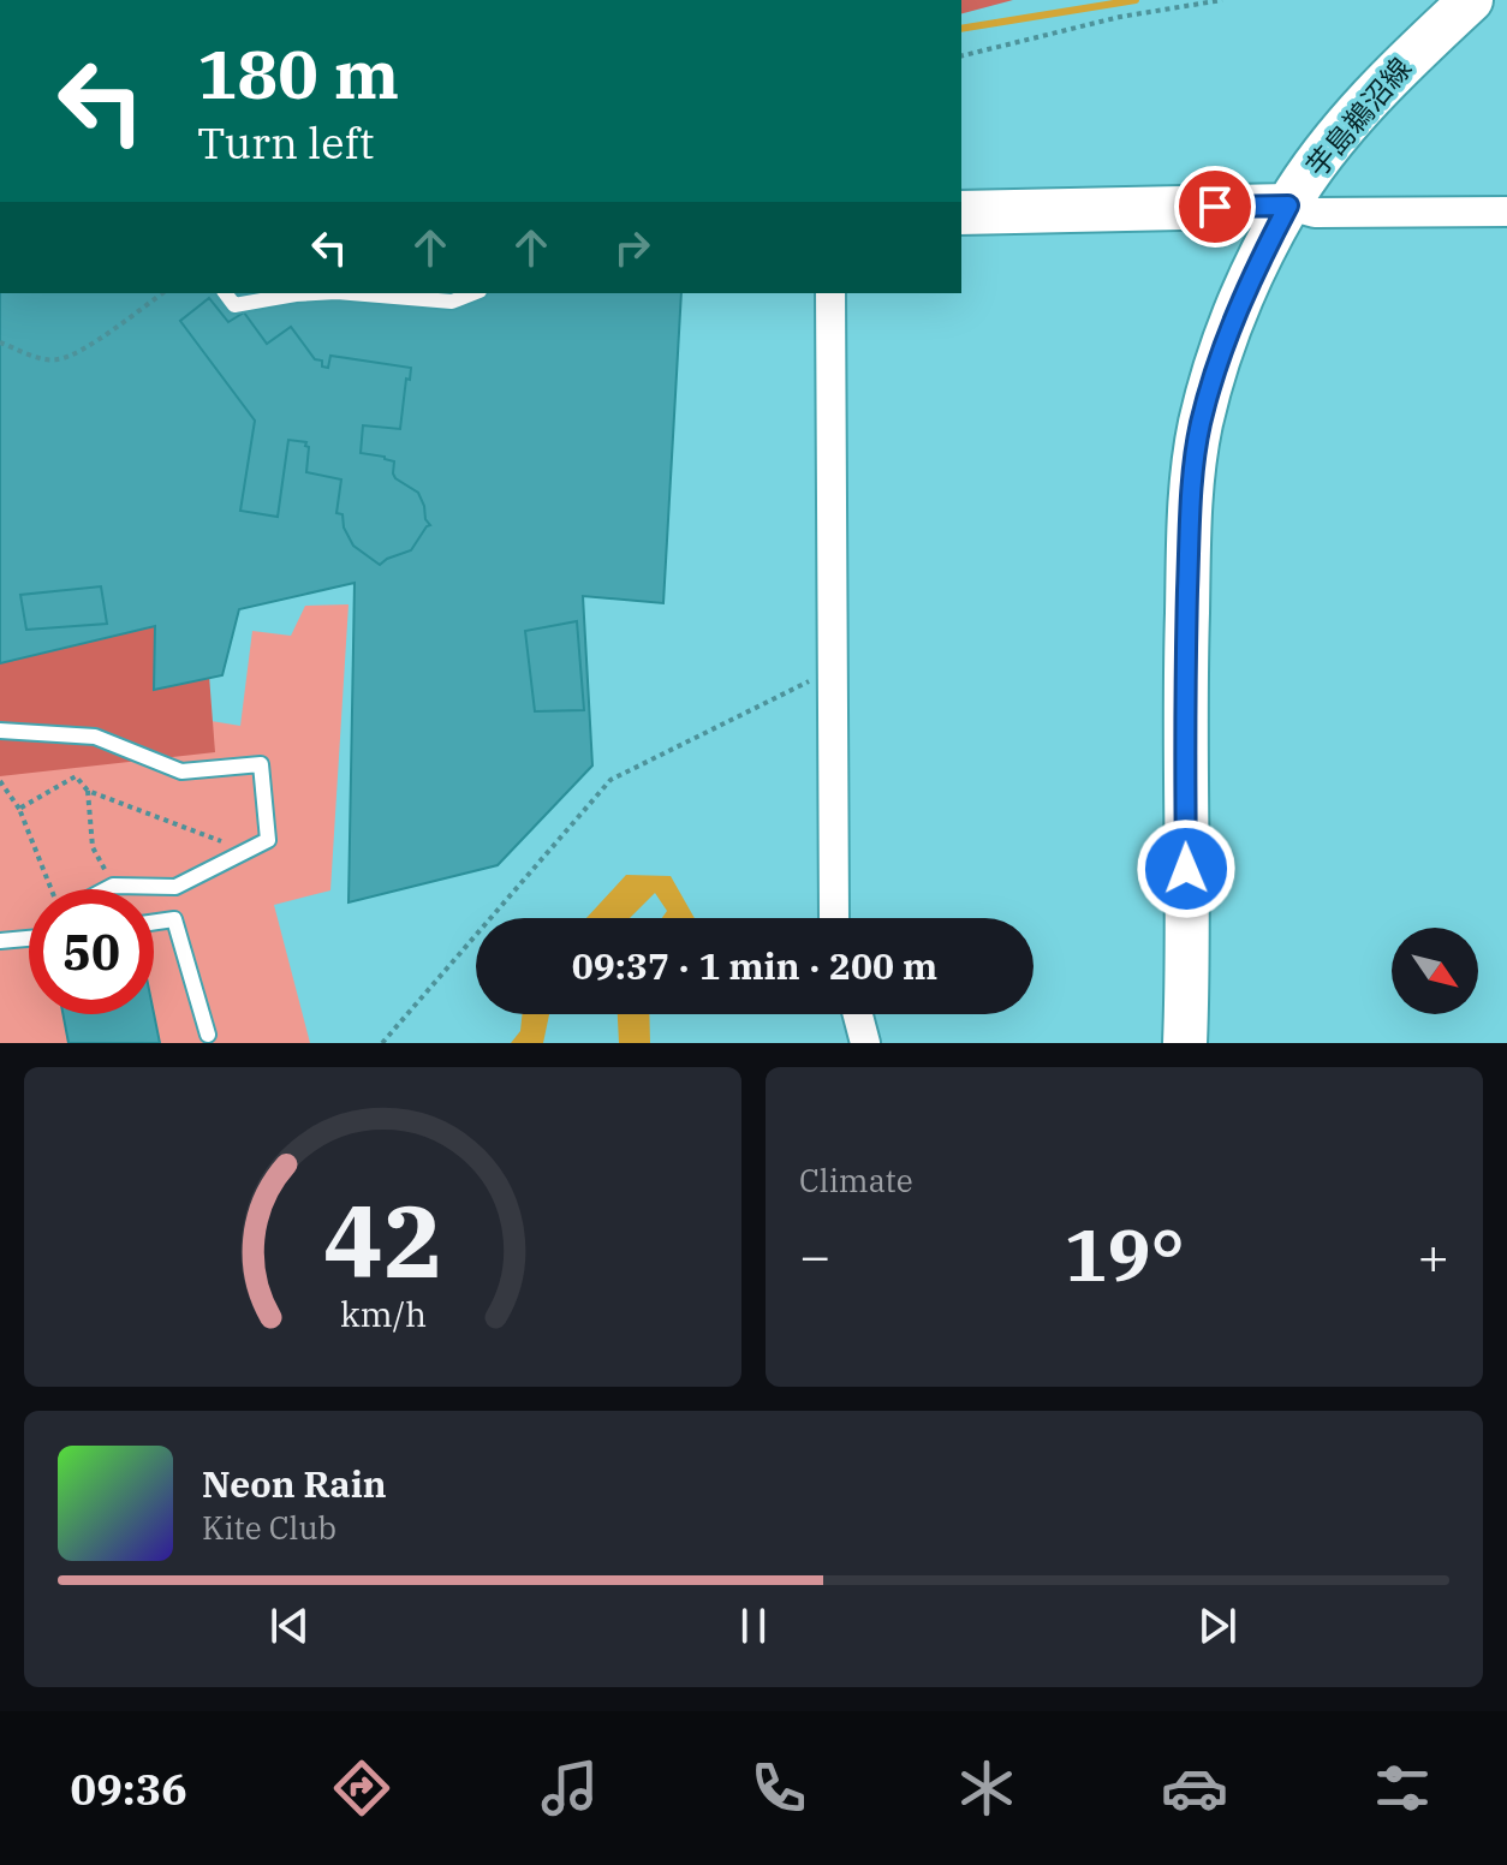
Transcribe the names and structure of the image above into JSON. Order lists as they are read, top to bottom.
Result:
{
  "streets": {
    "main road": ["芋島鵜沼線"]
  },
  "north": "bottom right",
  "page": {
    "turn": ["180 m", "Turn left"],
    "limit": "50",
    "trip": "09:37 · 1 min · 200 m",
    "tile": "Climate",
    "heat": ["−", "19°", "+"],
    "song": ["Neon Rain", "Kite Club"],
    "tabs": "09:36",
    "gauge": ["42", "km/h"]
  }
}
